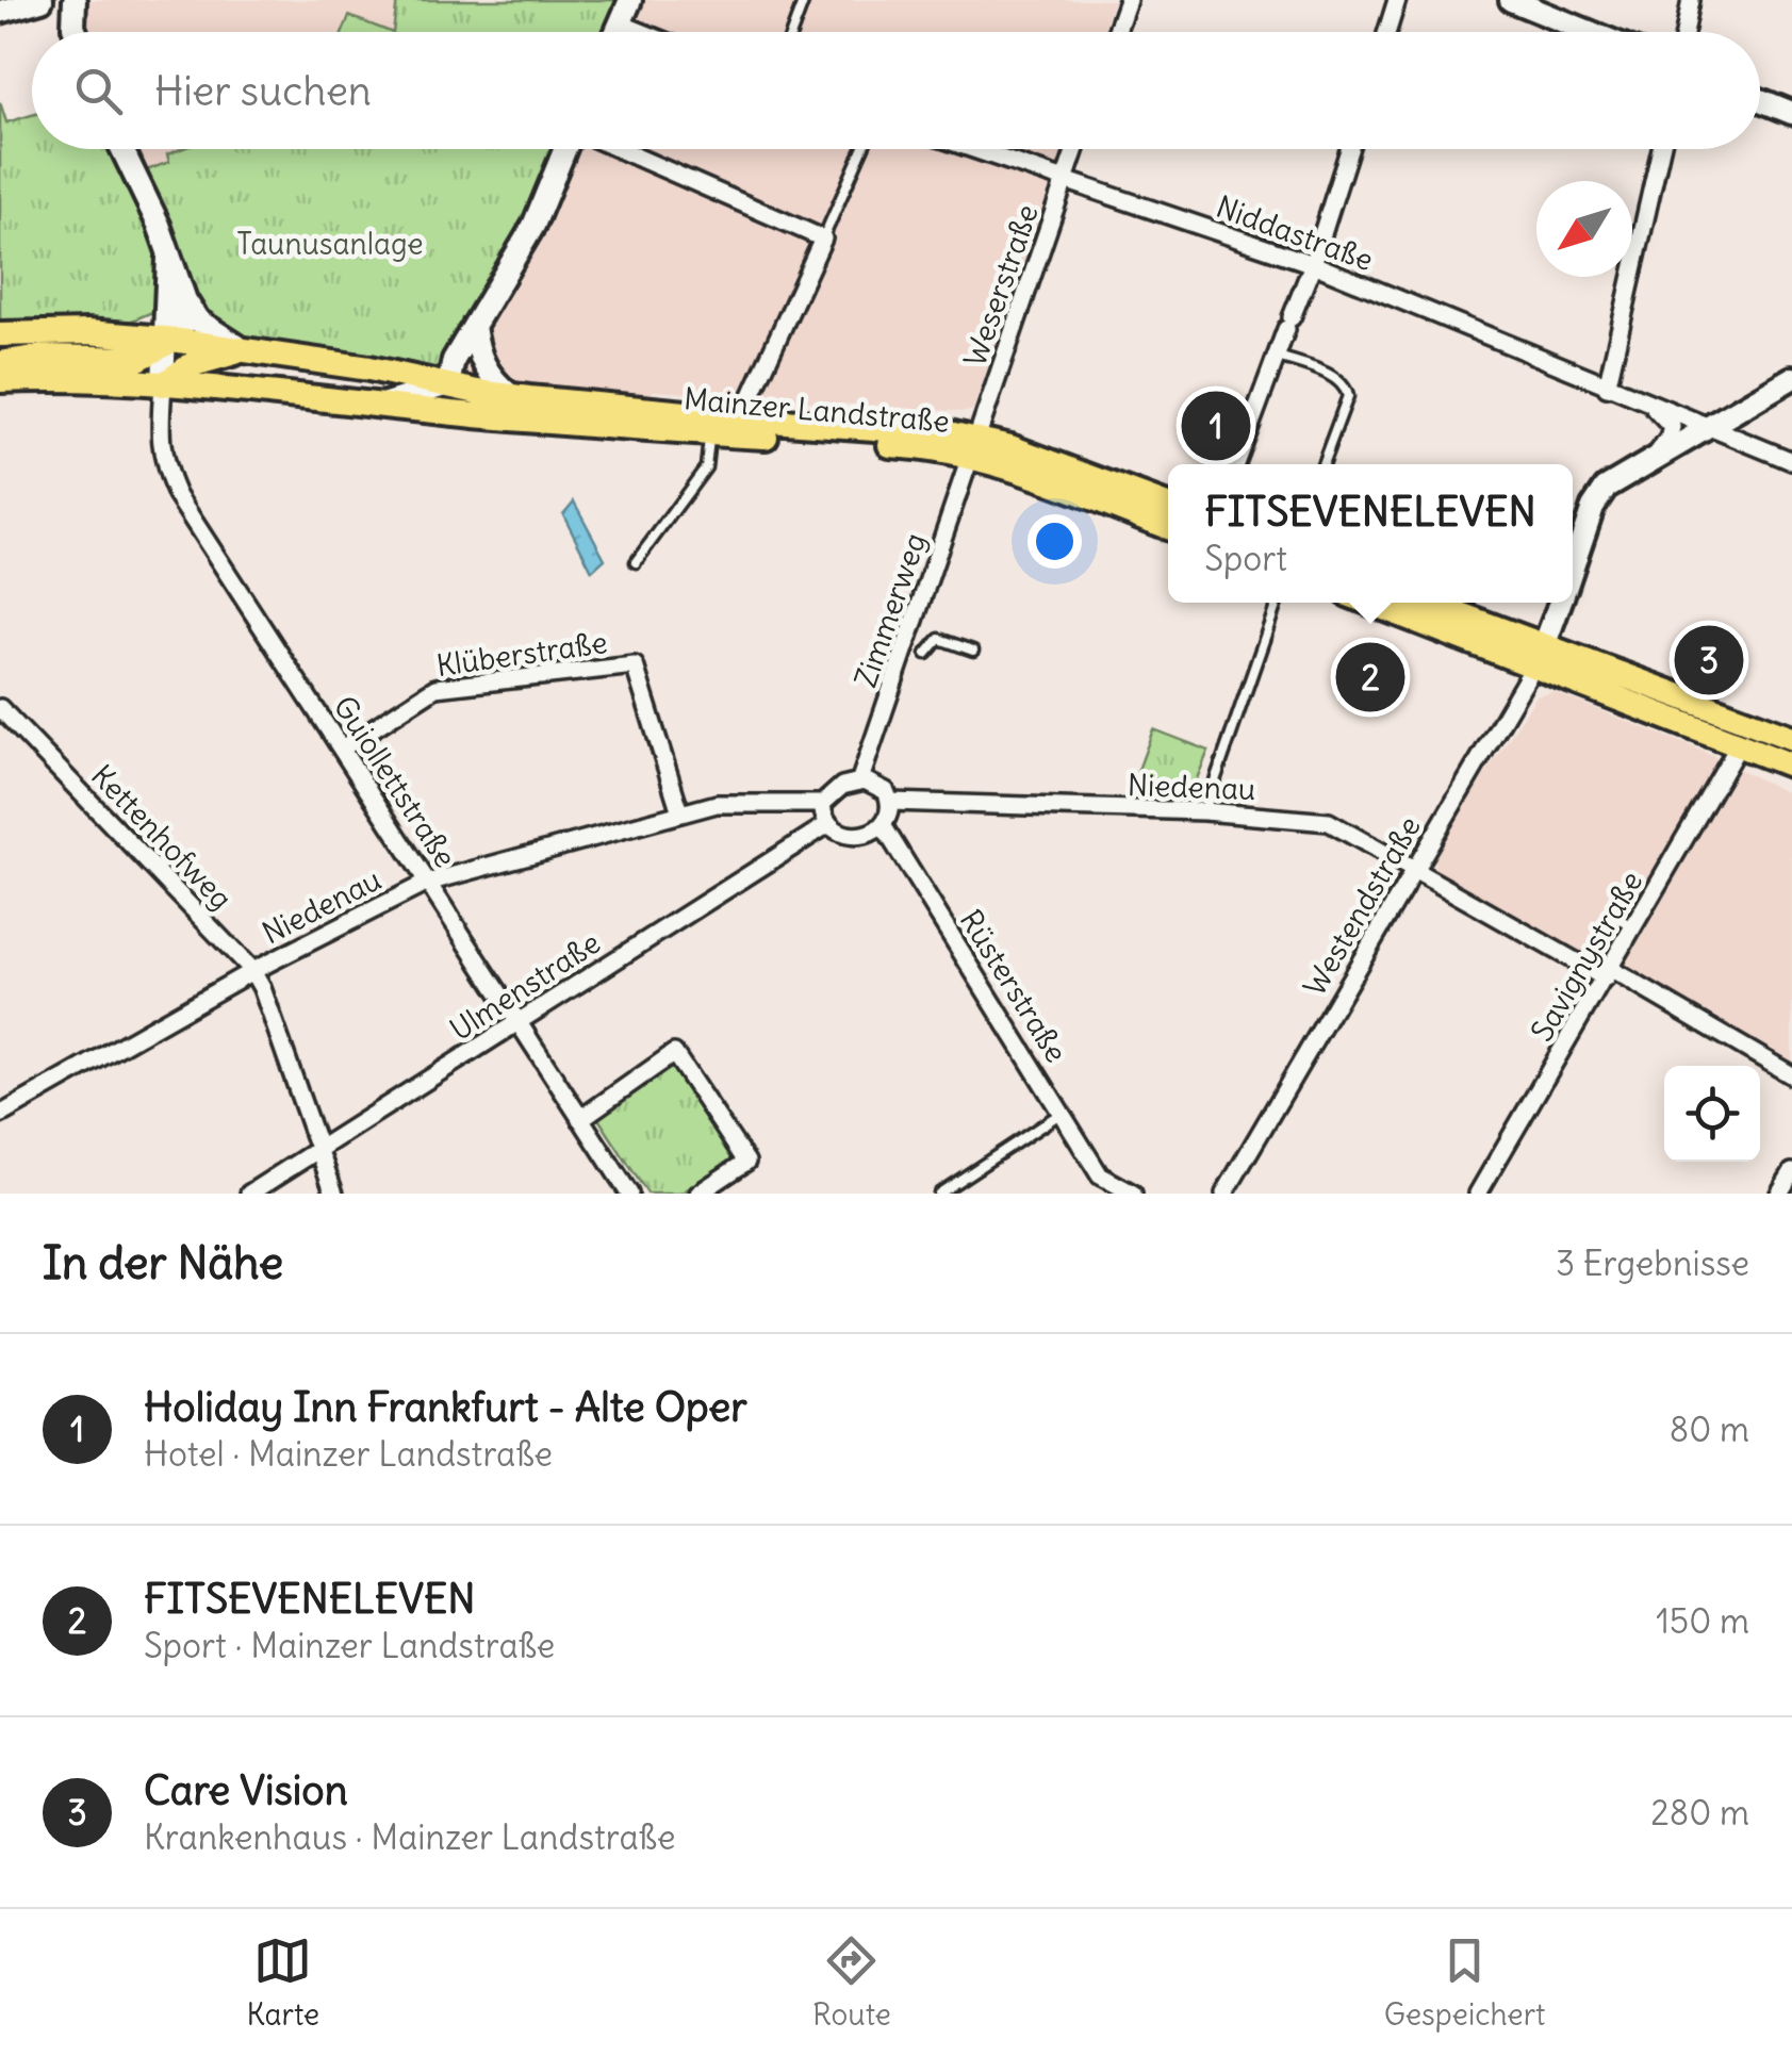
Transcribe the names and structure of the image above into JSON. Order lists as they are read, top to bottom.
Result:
{
  "streets": {
    "main road": ["Mainzer Landstraße"],
    "street": [
      "Niddastraße",
      "Weserstraße",
      "Zimmerweg",
      "Klüberstraße",
      "Guiollettstraße",
      "Niedenau",
      "Kettenhofweg",
      "Westendstraße",
      "Savignystraße",
      "Ulmenstraße",
      "Rüsterstraße"
    ]
  },
  "crossings": [
    ["Niddastraße", "Weserstraße"],
    ["Weserstraße", "Mainzer Landstraße"],
    ["Weserstraße", "Zimmerweg"],
    ["Mainzer Landstraße", "Zimmerweg"],
    ["Zimmerweg", "Niedenau"],
    ["Zimmerweg", "Ulmenstraße"],
    ["Zimmerweg", "Rüsterstraße"],
    ["Klüberstraße", "Guiollettstraße"],
    ["Klüberstraße", "Niedenau"],
    ["Guiollettstraße", "Niedenau"],
    ["Guiollettstraße", "Ulmenstraße"],
    ["Niedenau", "Kettenhofweg"],
    ["Niedenau", "Westendstraße"],
    ["Niedenau", "Savignystraße"],
    ["Niedenau", "Ulmenstraße"],
    ["Niedenau", "Rüsterstraße"],
    ["Kettenhofweg", "Ulmenstraße"],
    ["Ulmenstraße", "Rüsterstraße"]
  ],
  "parks": ["Taunusanlage"],
  "north": "bottom left",
  "page": {
    "search": "Hier suchen",
    "pins": ["1", "3", "2"],
    "popup": ["FITSEVENELEVEN", "Sport"],
    "heading": ["In der Nähe", "3 Ergebnisse"],
    "list": [
      {
        "mark": "1",
        "name": "Holiday Inn Frankfurt - Alte Oper",
        "note": "Hotel · Mainzer Landstraße",
        "value": "80 m"
      },
      {
        "mark": "2",
        "name": "FITSEVENELEVEN",
        "note": "Sport · Mainzer Landstraße",
        "value": "150 m"
      },
      {
        "mark": "3",
        "name": "Care Vision",
        "note": "Krankenhaus · Mainzer Landstraße",
        "value": "280 m"
      }
    ],
    "nav": ["Karte", "Route", "Gespeichert"]
  }
}
